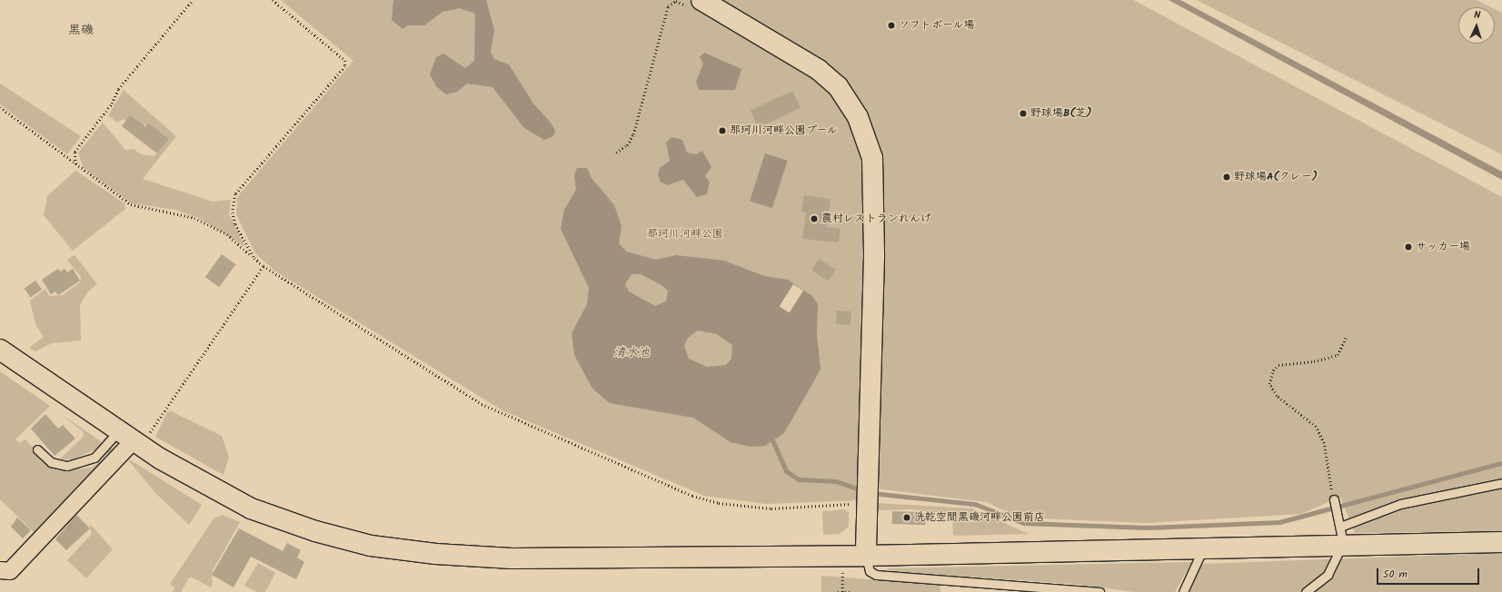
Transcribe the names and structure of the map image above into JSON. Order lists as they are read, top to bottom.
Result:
{
  "districts": ["黒磯"],
  "water": ["清水池"],
  "parks": ["那珂川河畔公園"],
  "places": [
    "ソフトボール場",
    "野球場B(芝)",
    "那珂川河畔公園プール",
    "野球場A(クレー)",
    "農村レストランれんげ",
    "サッカー場",
    "洗乾空間黒磯河畔公園前店"
  ],
  "scale_bar": "50 m",
  "north": "top"
}
